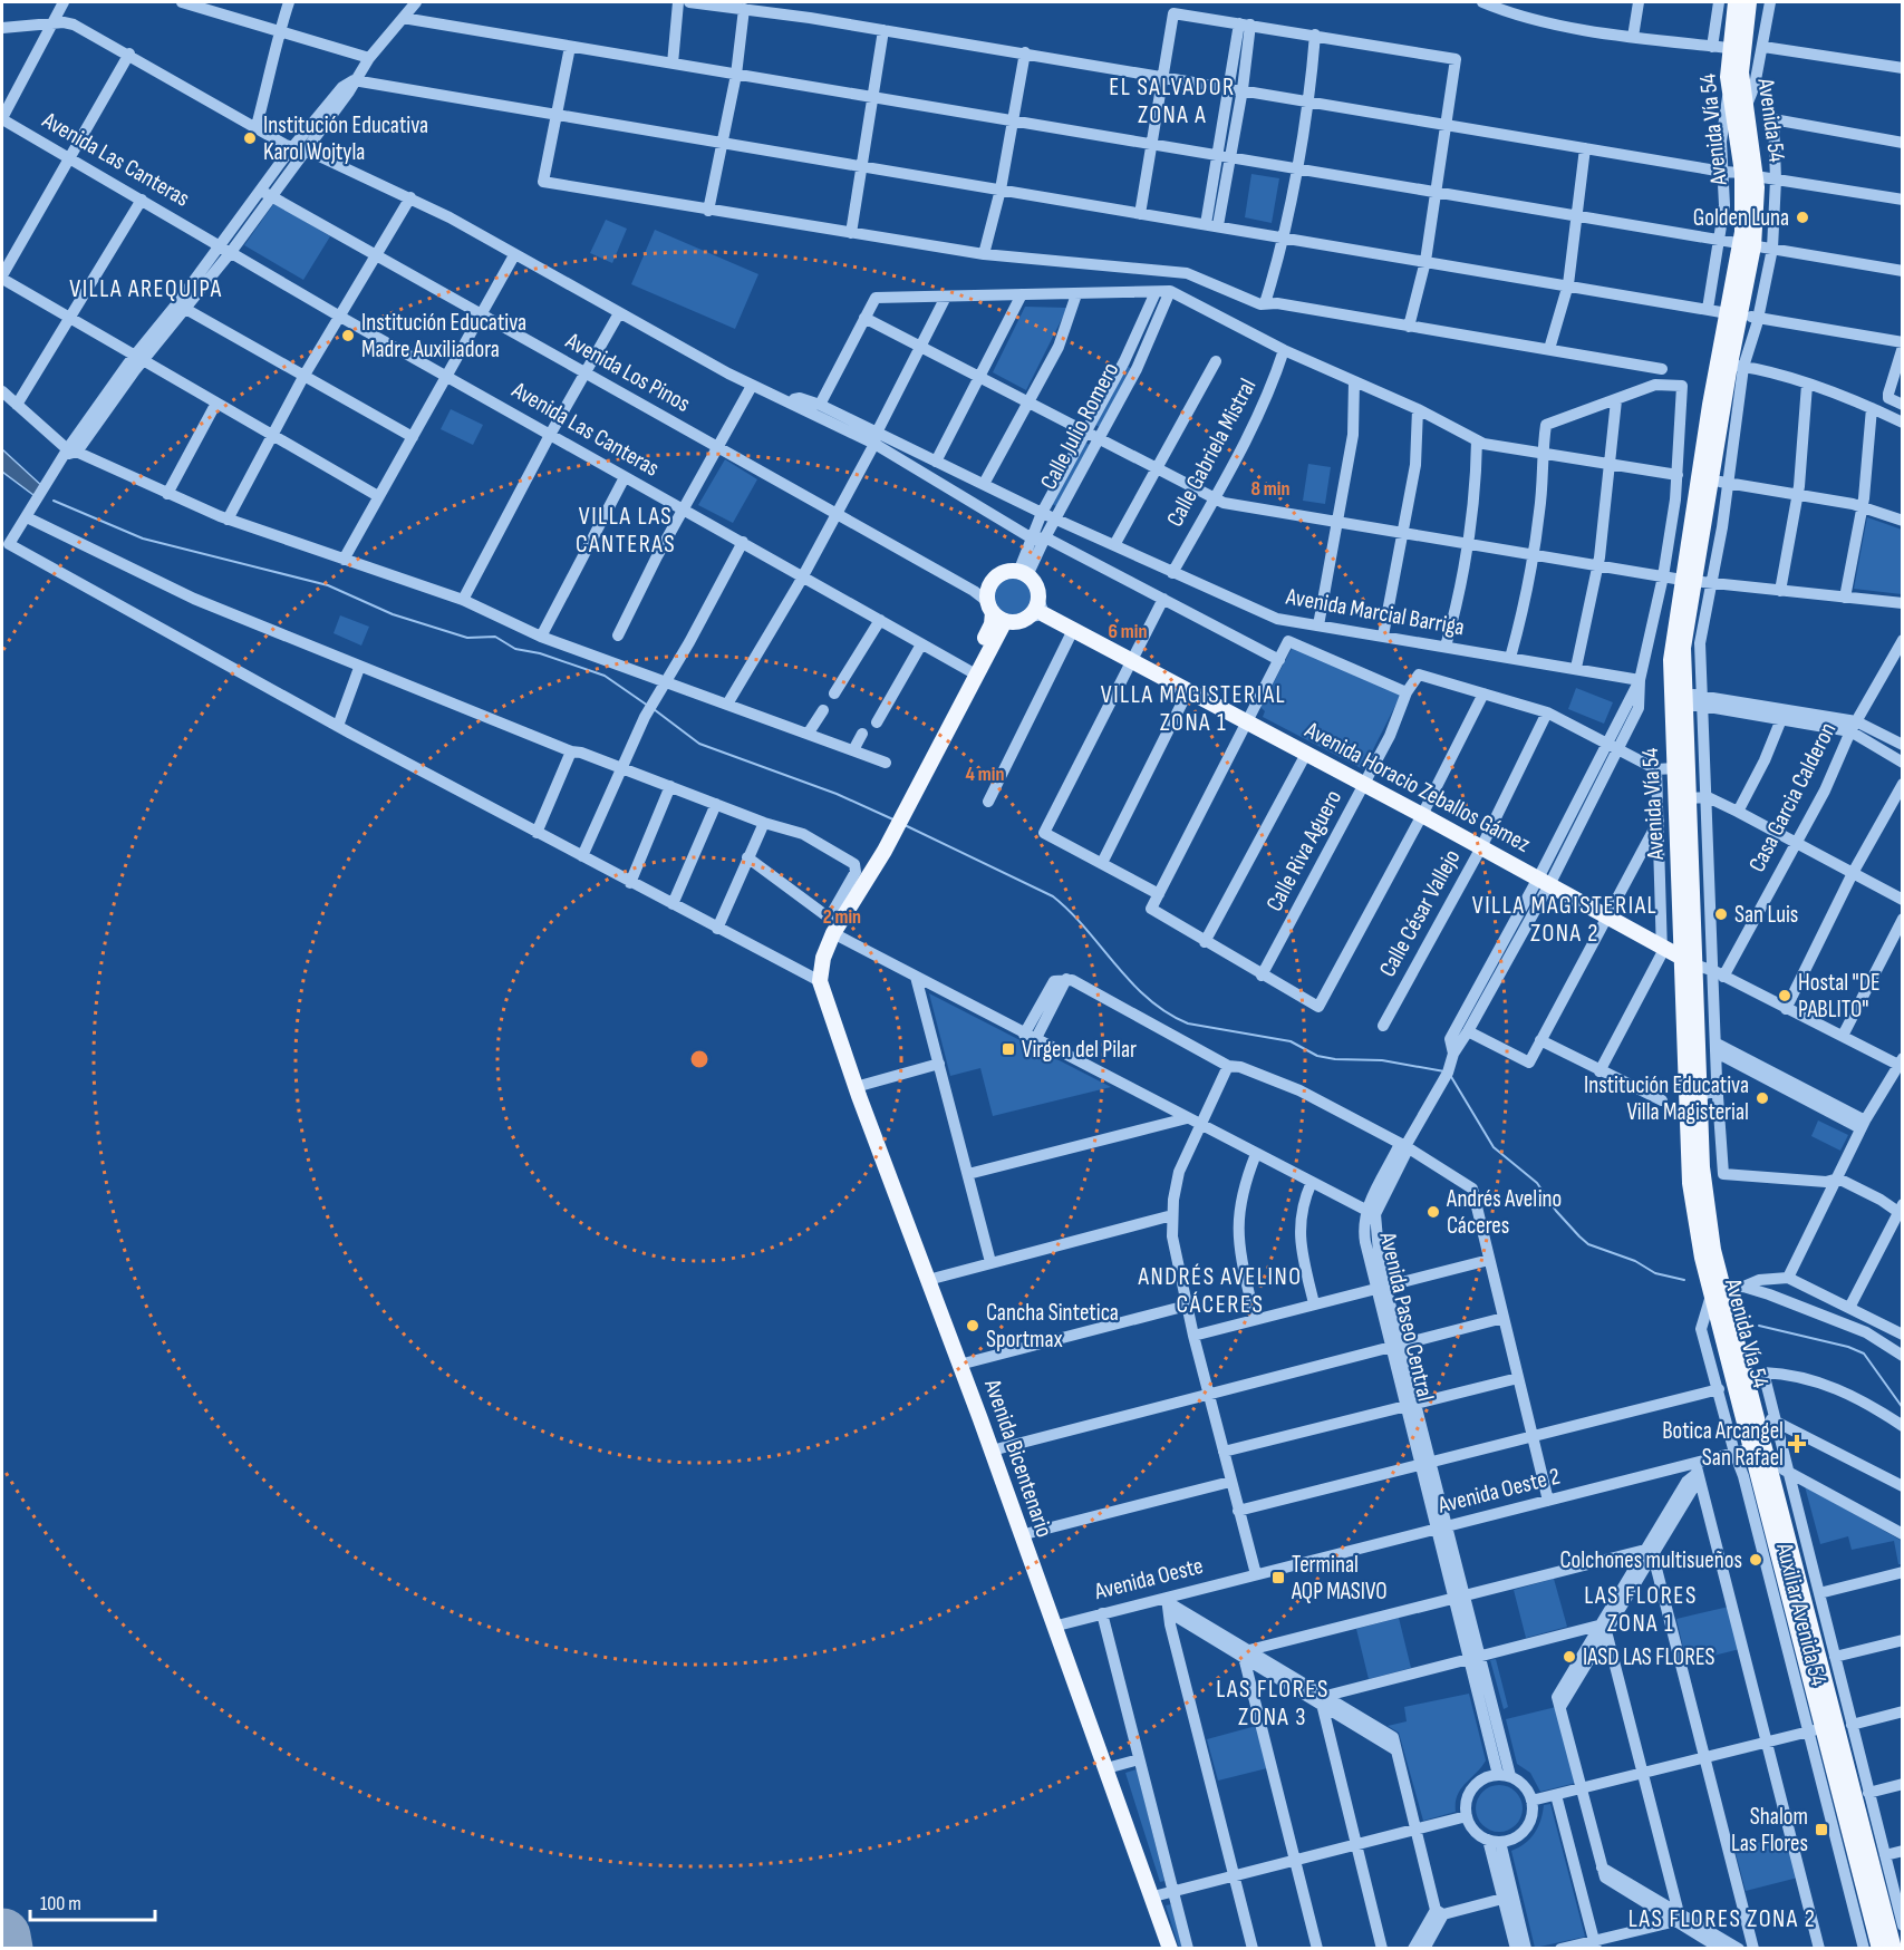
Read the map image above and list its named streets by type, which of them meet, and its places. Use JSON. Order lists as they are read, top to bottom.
{
  "streets": {
    "main road": [
      "Avenida 54",
      "Avenida Vía 54",
      "Avenida Horacio Zeballos Gámez",
      "Avenida Bicentenario"
    ],
    "street": [
      "Avenida Las Canteras",
      "Avenida Los Pinos",
      "Calle Julio Romero",
      "Calle Gabriela Mistral",
      "Avenida Marcial Barriga",
      "Casa Garcia Calderon",
      "Calle Riva Aguero",
      "Calle César Vallejo",
      "Avenida Paseo Central",
      "Avenida Oeste 2",
      "Avenida Oeste",
      "Auxiliar Avenida 54"
    ]
  },
  "crossings": [
    ["Avenida 54", "Avenida Vía 54"],
    ["Avenida Vía 54", "Avenida Horacio Zeballos Gámez"],
    ["Avenida Vía 54", "Casa Garcia Calderon"],
    ["Avenida Vía 54", "Avenida Oeste 2"],
    ["Avenida Vía 54", "Auxiliar Avenida 54"],
    ["Avenida Los Pinos", "Calle Julio Romero"],
    ["Avenida Los Pinos", "Avenida Horacio Zeballos Gámez"],
    ["Calle Julio Romero", "Avenida Marcial Barriga"],
    ["Calle Julio Romero", "Avenida Horacio Zeballos Gámez"],
    ["Calle Gabriela Mistral", "Avenida Marcial Barriga"],
    ["Avenida Horacio Zeballos Gámez", "Calle Riva Aguero"],
    ["Avenida Horacio Zeballos Gámez", "Calle César Vallejo"],
    ["Avenida Paseo Central", "Avenida Oeste 2"],
    ["Avenida Bicentenario", "Avenida Oeste"],
    ["Avenida Oeste 2", "Avenida Oeste"],
    ["Avenida Oeste 2", "Auxiliar Avenida 54"]
  ],
  "districts": [
    "EL SALVADOR ZONA A",
    "VILLA AREQUIPA",
    "VILLA LAS CANTERAS",
    "VILLA MAGISTERIAL ZONA 1",
    "VILLA MAGISTERIAL ZONA 2",
    "ANDRÉS AVELINO CÁCERES",
    "LAS FLORES ZONA 1",
    "LAS FLORES ZONA 3",
    "LAS FLORES ZONA 2"
  ],
  "places": {
    "other": [
      "Institución Educativa Karol Wojtyla",
      "Golden Luna",
      "Institución Educativa Madre Auxiliadora",
      "San Luis",
      "Hostal \"DE PABLITO\"",
      "Institución Educativa Villa Magisterial",
      "Andrés Avelino Cáceres",
      "Cancha Sintetica Sportmax",
      "Colchones multisueños",
      "IASD LAS FLORES"
    ],
    "transit": ["Virgen del Pilar", "Terminal AQP MASIVO", "Shalom Las Flores"],
    "health": ["Botica Arcangel San Rafael"]
  },
  "scale_bar": "100 m",
  "rings": [
    "8 min",
    "6 min",
    "4 min",
    "2 min"
  ]
}
